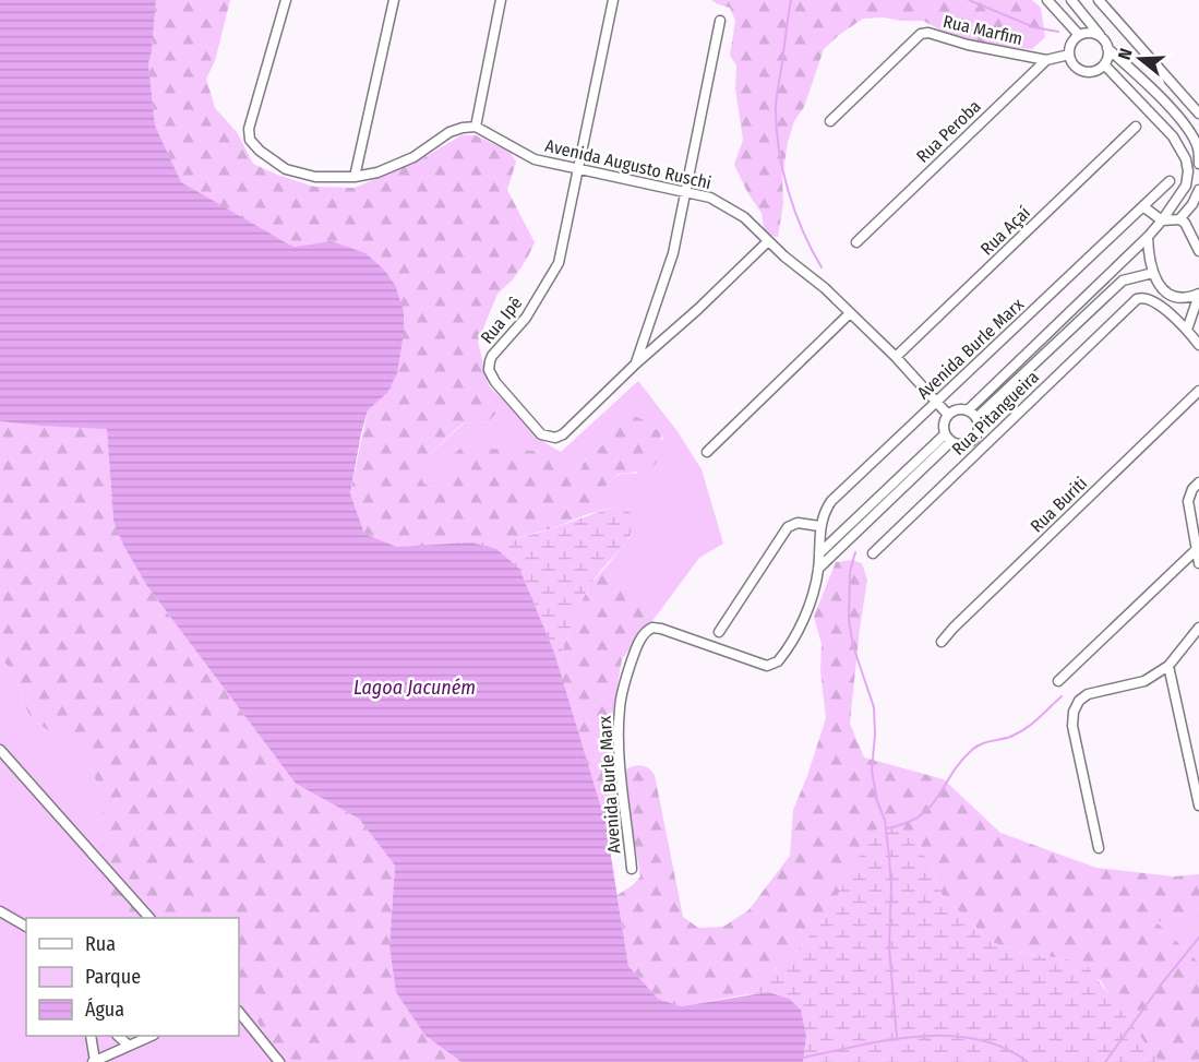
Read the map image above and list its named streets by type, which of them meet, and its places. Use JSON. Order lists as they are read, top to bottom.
{
  "streets": {
    "street": [
      "Rua Marfim",
      "Rua Peroba",
      "Avenida Augusto Ruschi",
      "Rua Açaí",
      "Rua Ipê",
      "Avenida Burle Marx",
      "Rua Pitangueira",
      "Rua Buriti"
    ]
  },
  "crossings": [
    ["Rua Marfim", "Rua Peroba"],
    ["Avenida Augusto Ruschi", "Rua Açaí"],
    ["Avenida Augusto Ruschi", "Rua Ipê"],
    ["Avenida Augusto Ruschi", "Avenida Burle Marx"]
  ],
  "water": ["Lagoa Jacuném"],
  "legend": ["Rua", "Parque", "Água"],
  "north": "left"
}
